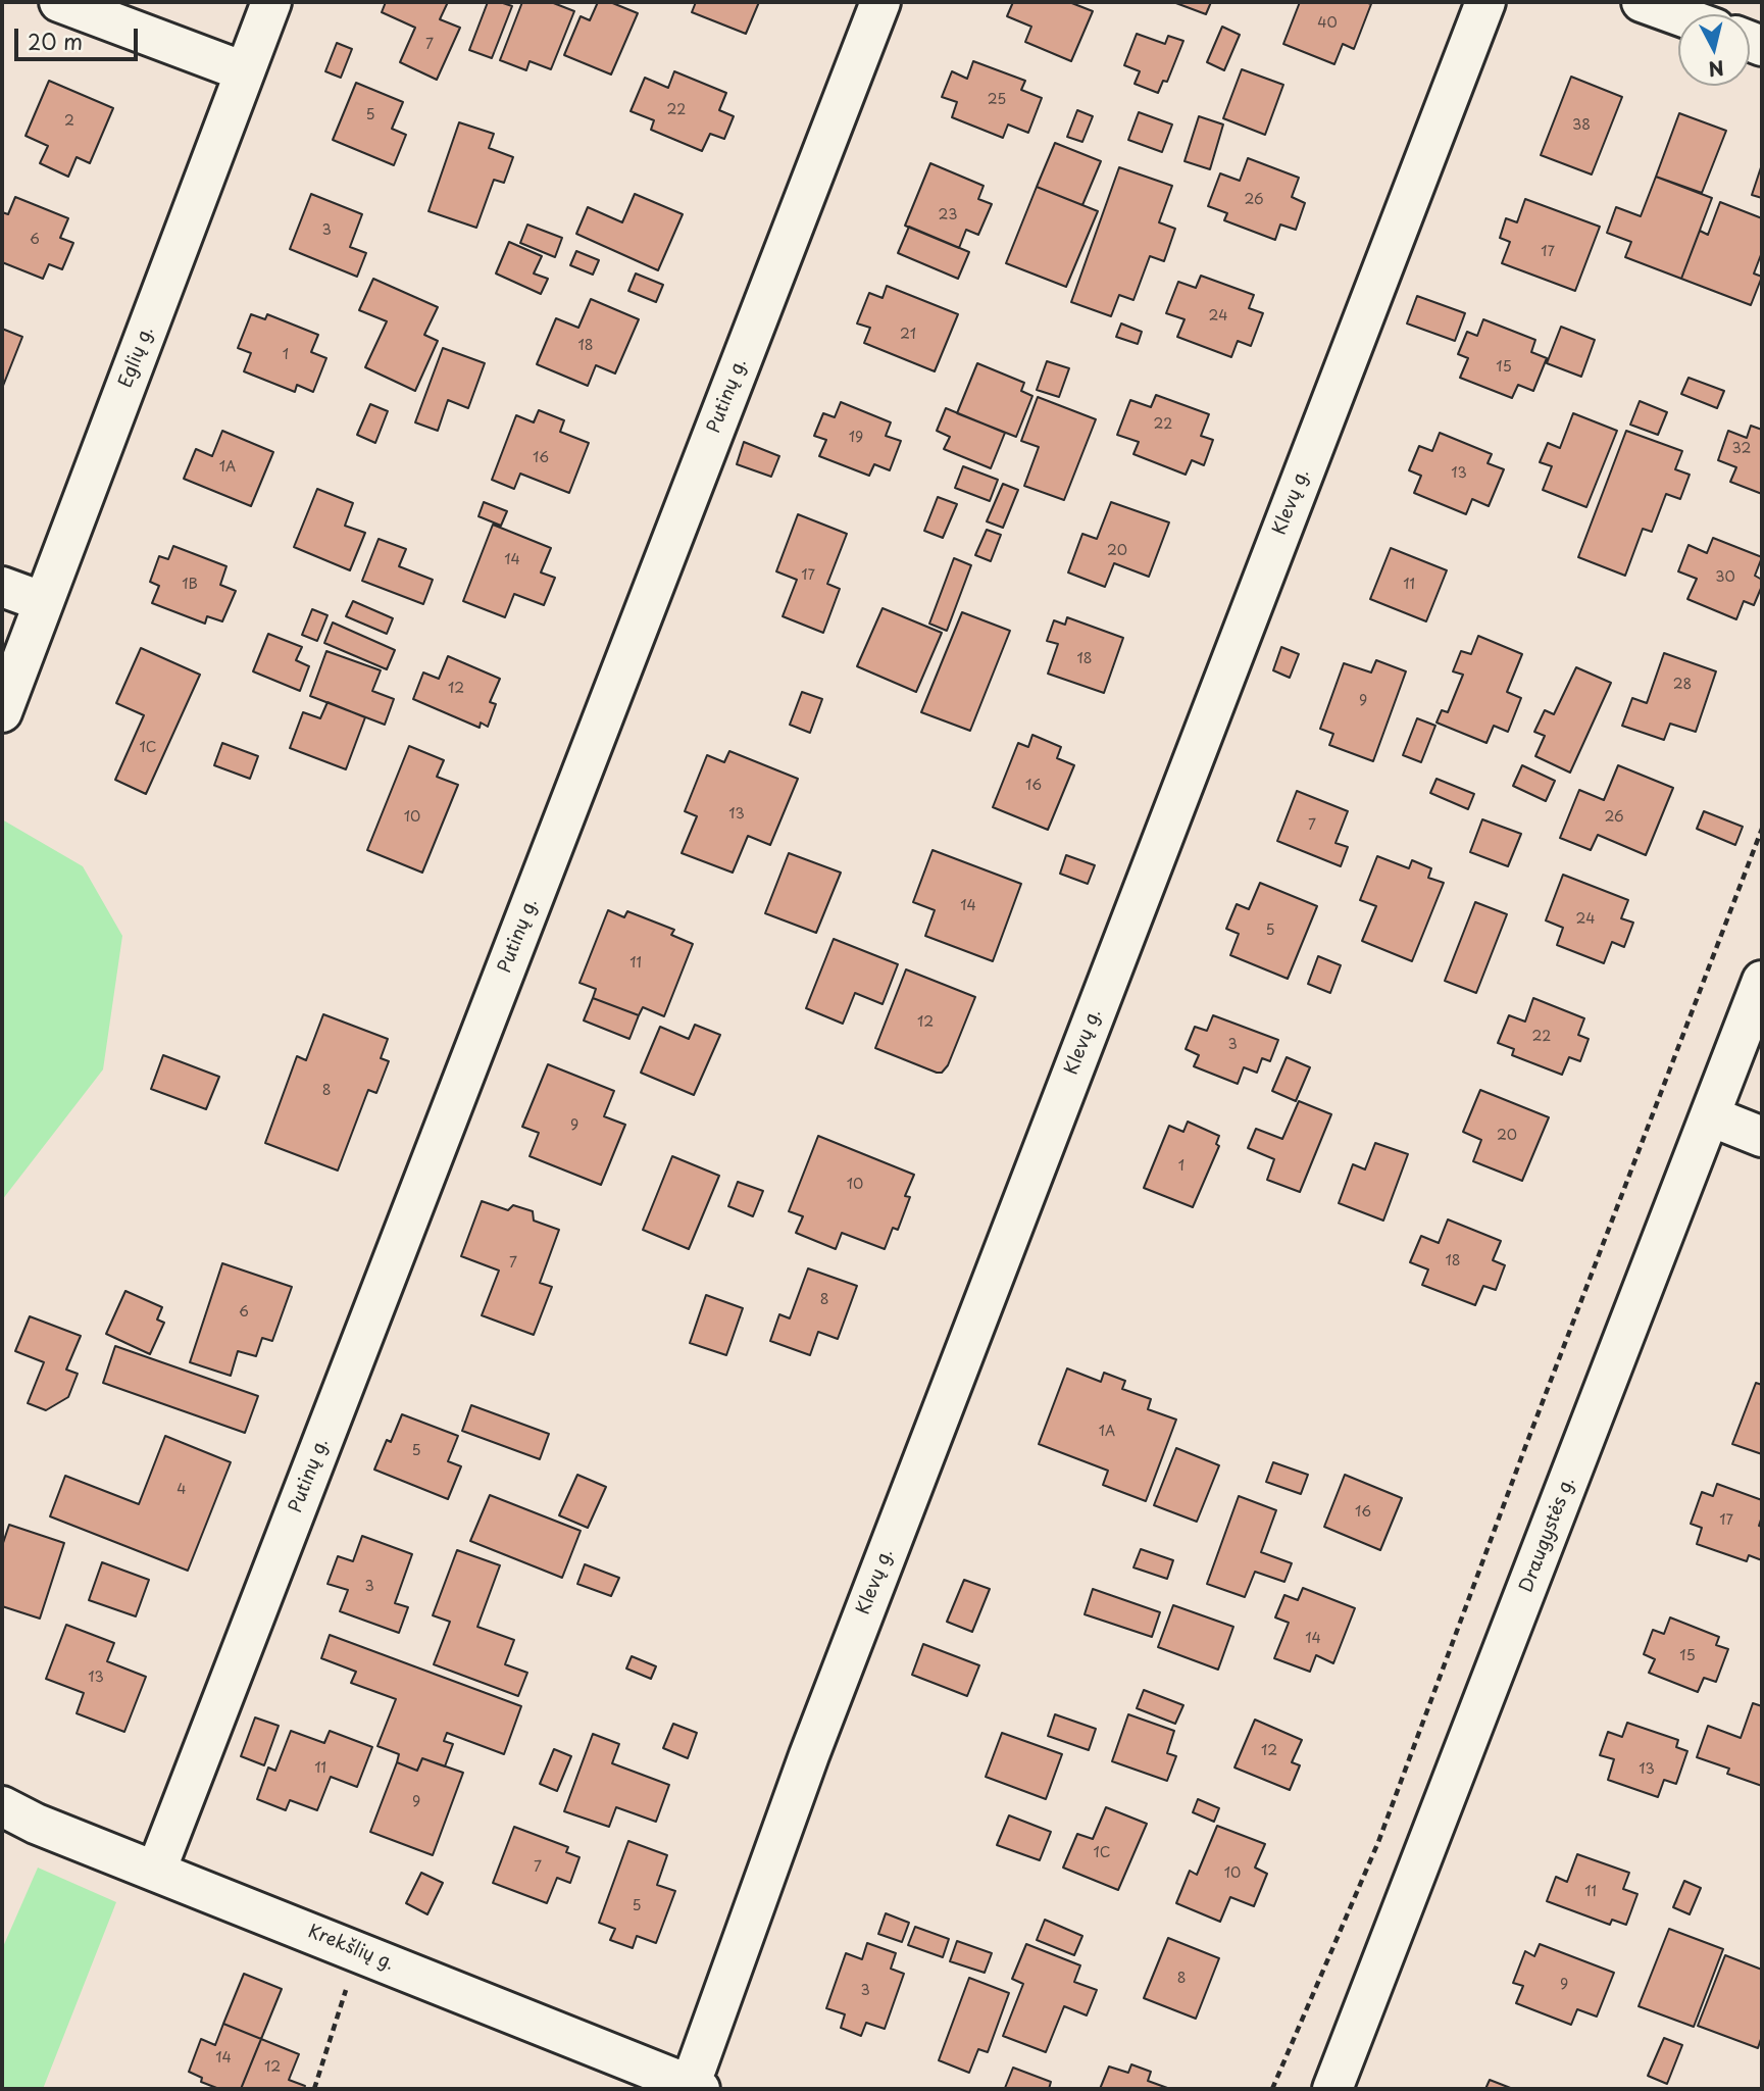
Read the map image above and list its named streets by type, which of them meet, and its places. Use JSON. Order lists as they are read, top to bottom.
{
  "streets": {
    "street": [
      "Eglių g.",
      "Putinų g.",
      "Klevų g.",
      "Draugystės g.",
      "Krekšlių g."
    ]
  },
  "crossings": [
    ["Putinų g.", "Krekšlių g."],
    ["Klevų g.", "Krekšlių g."]
  ],
  "house_numbers": [
    "40",
    "7",
    "25",
    "22",
    "5",
    "2",
    "38",
    "26",
    "23",
    "3",
    "6",
    "17",
    "24",
    "21",
    "18",
    "1",
    "15",
    "22",
    "19",
    "32",
    "16",
    "1A",
    "13",
    "20",
    "14",
    "17",
    "30",
    "1B",
    "11",
    "18",
    "28",
    "12",
    "9",
    "1C",
    "16",
    "13",
    "10",
    "26",
    "7",
    "14",
    "24",
    "5",
    "11",
    "12",
    "22",
    "3",
    "8",
    "9",
    "20",
    "1",
    "10",
    "18",
    "7",
    "8",
    "6",
    "1A",
    "5",
    "4",
    "16",
    "17",
    "3",
    "14",
    "15",
    "13",
    "12",
    "11",
    "13",
    "9",
    "1C",
    "7",
    "10",
    "11",
    "5",
    "8",
    "9",
    "3",
    "14",
    "12"
  ],
  "scale_bar": "20 m",
  "north": "bottom"
}
